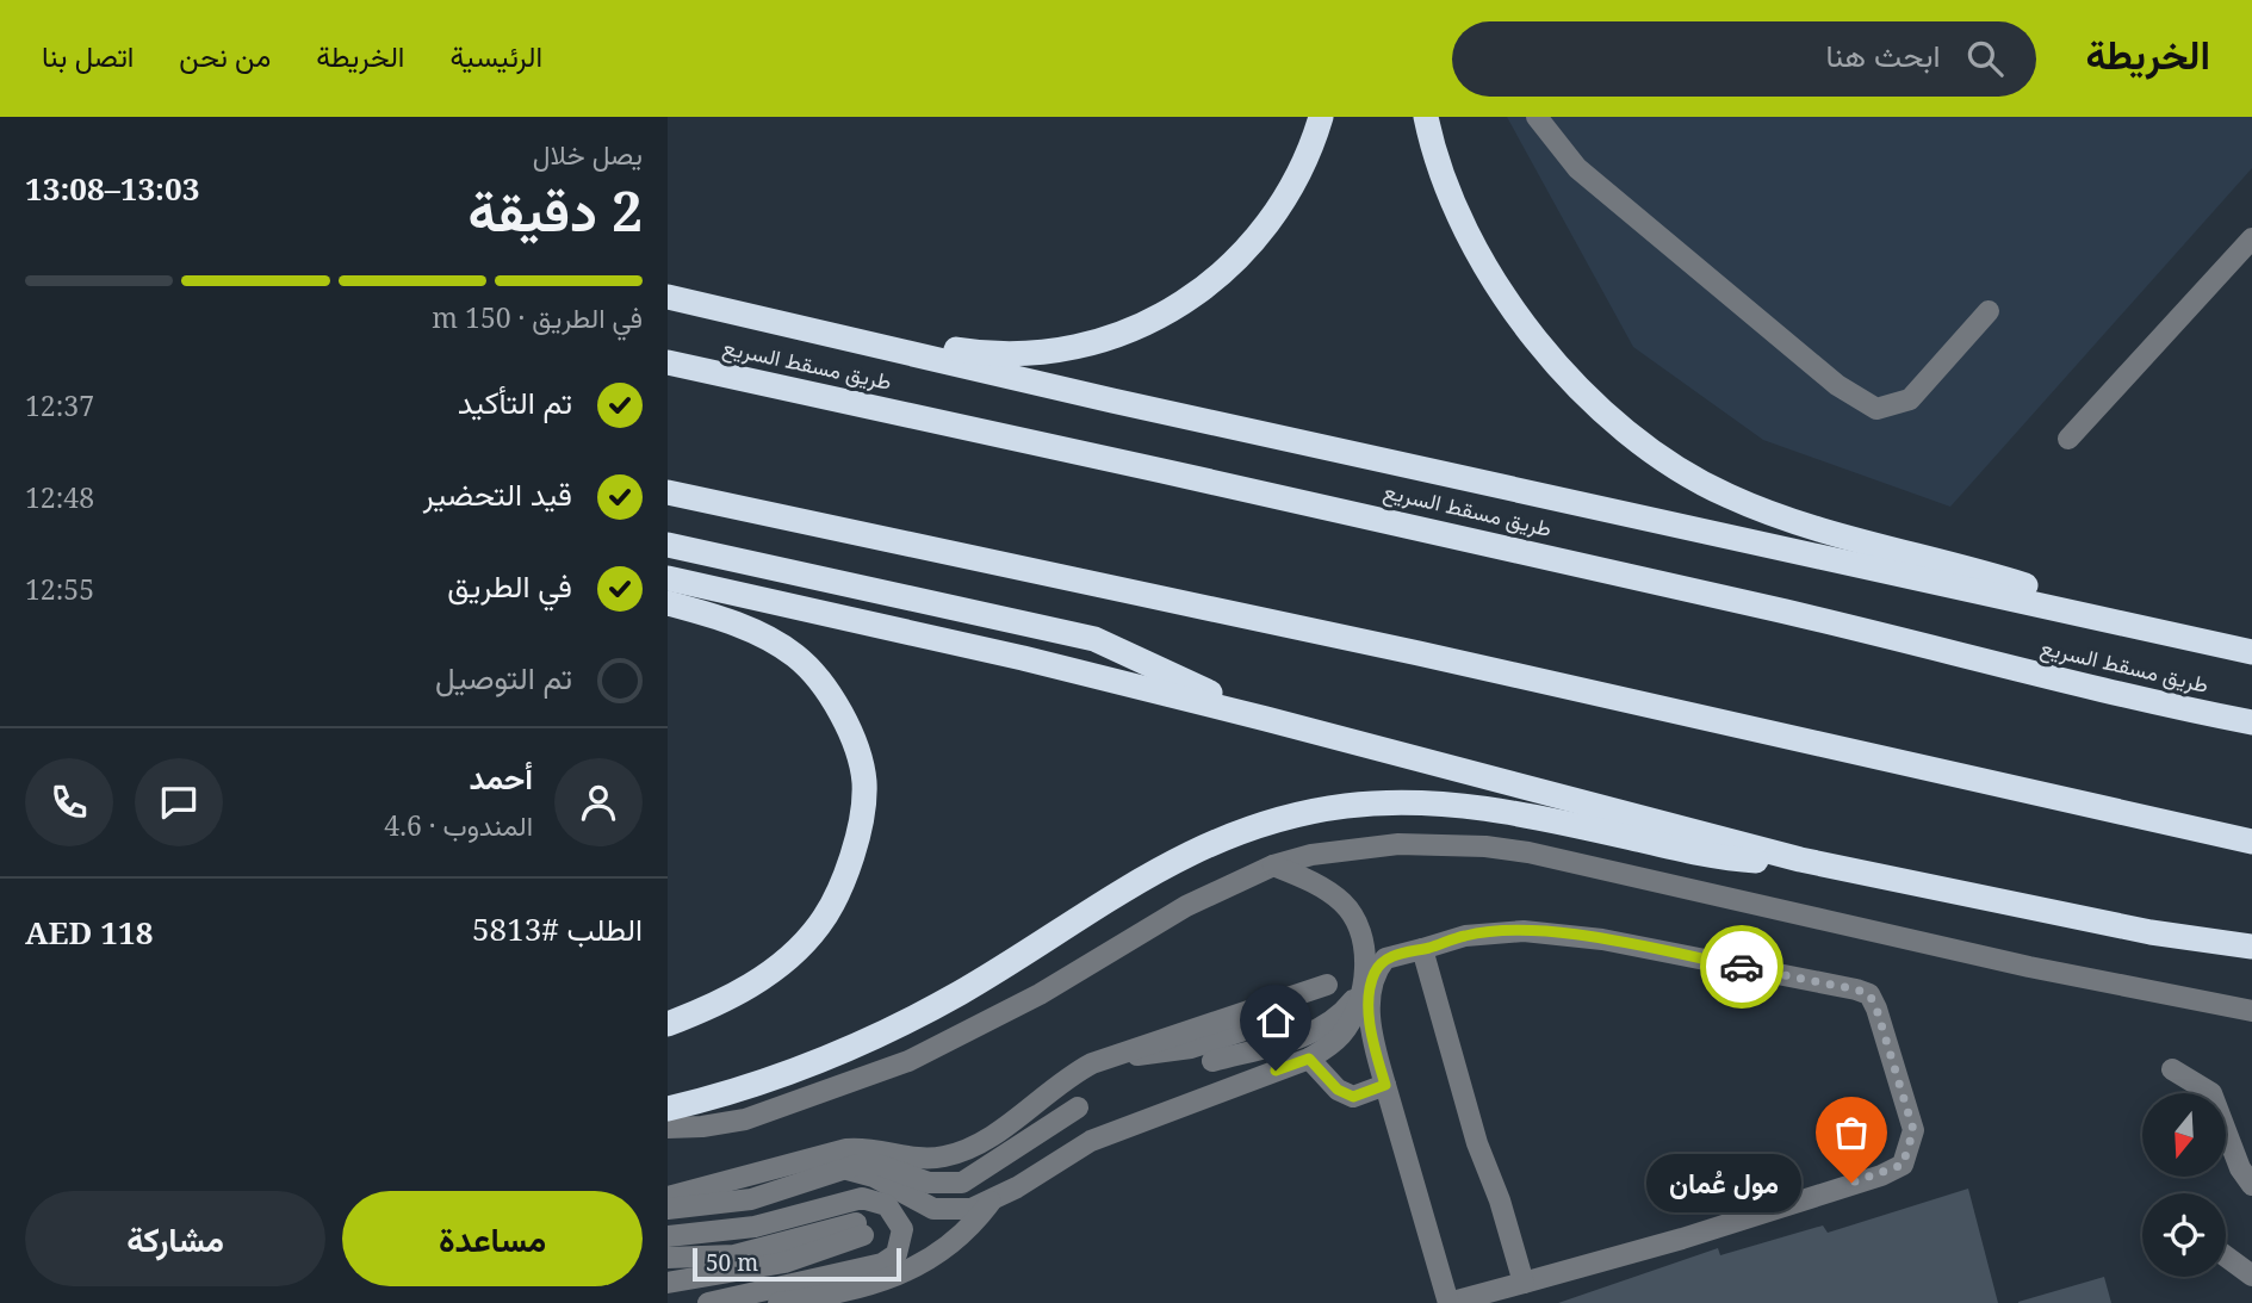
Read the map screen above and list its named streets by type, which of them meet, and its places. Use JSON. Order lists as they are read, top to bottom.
{
  "streets": {
    "highway": ["طريق مسقط السريع"]
  },
  "places": ["مول عُمان"],
  "scale_bar": "50 m",
  "north": "bottom",
  "page": {
    "header": "الخريطة",
    "search": "ابحث هنا",
    "nav": [
      "الرئيسية",
      "الخريطة",
      "من نحن",
      "اتصل بنا"
    ],
    "heading": ["2 دقيقة", "يصل خلال", "13:03–13:08"],
    "panel": [
      "أحمد",
      "المندوب · 4.6",
      "الطلب #5813",
      "AED 118"
    ],
    "bar": "في الطريق · 150 m",
    "list": [
      ["تم التأكيد", "12:37"],
      ["قيد التحضير", "12:48"],
      ["في الطريق", "12:55"],
      "تم التوصيل"
    ],
    "bubble": "مول عُمان",
    "buttons": ["مساعدة", "مشاركة"],
    "scale": "50 m"
  }
}
